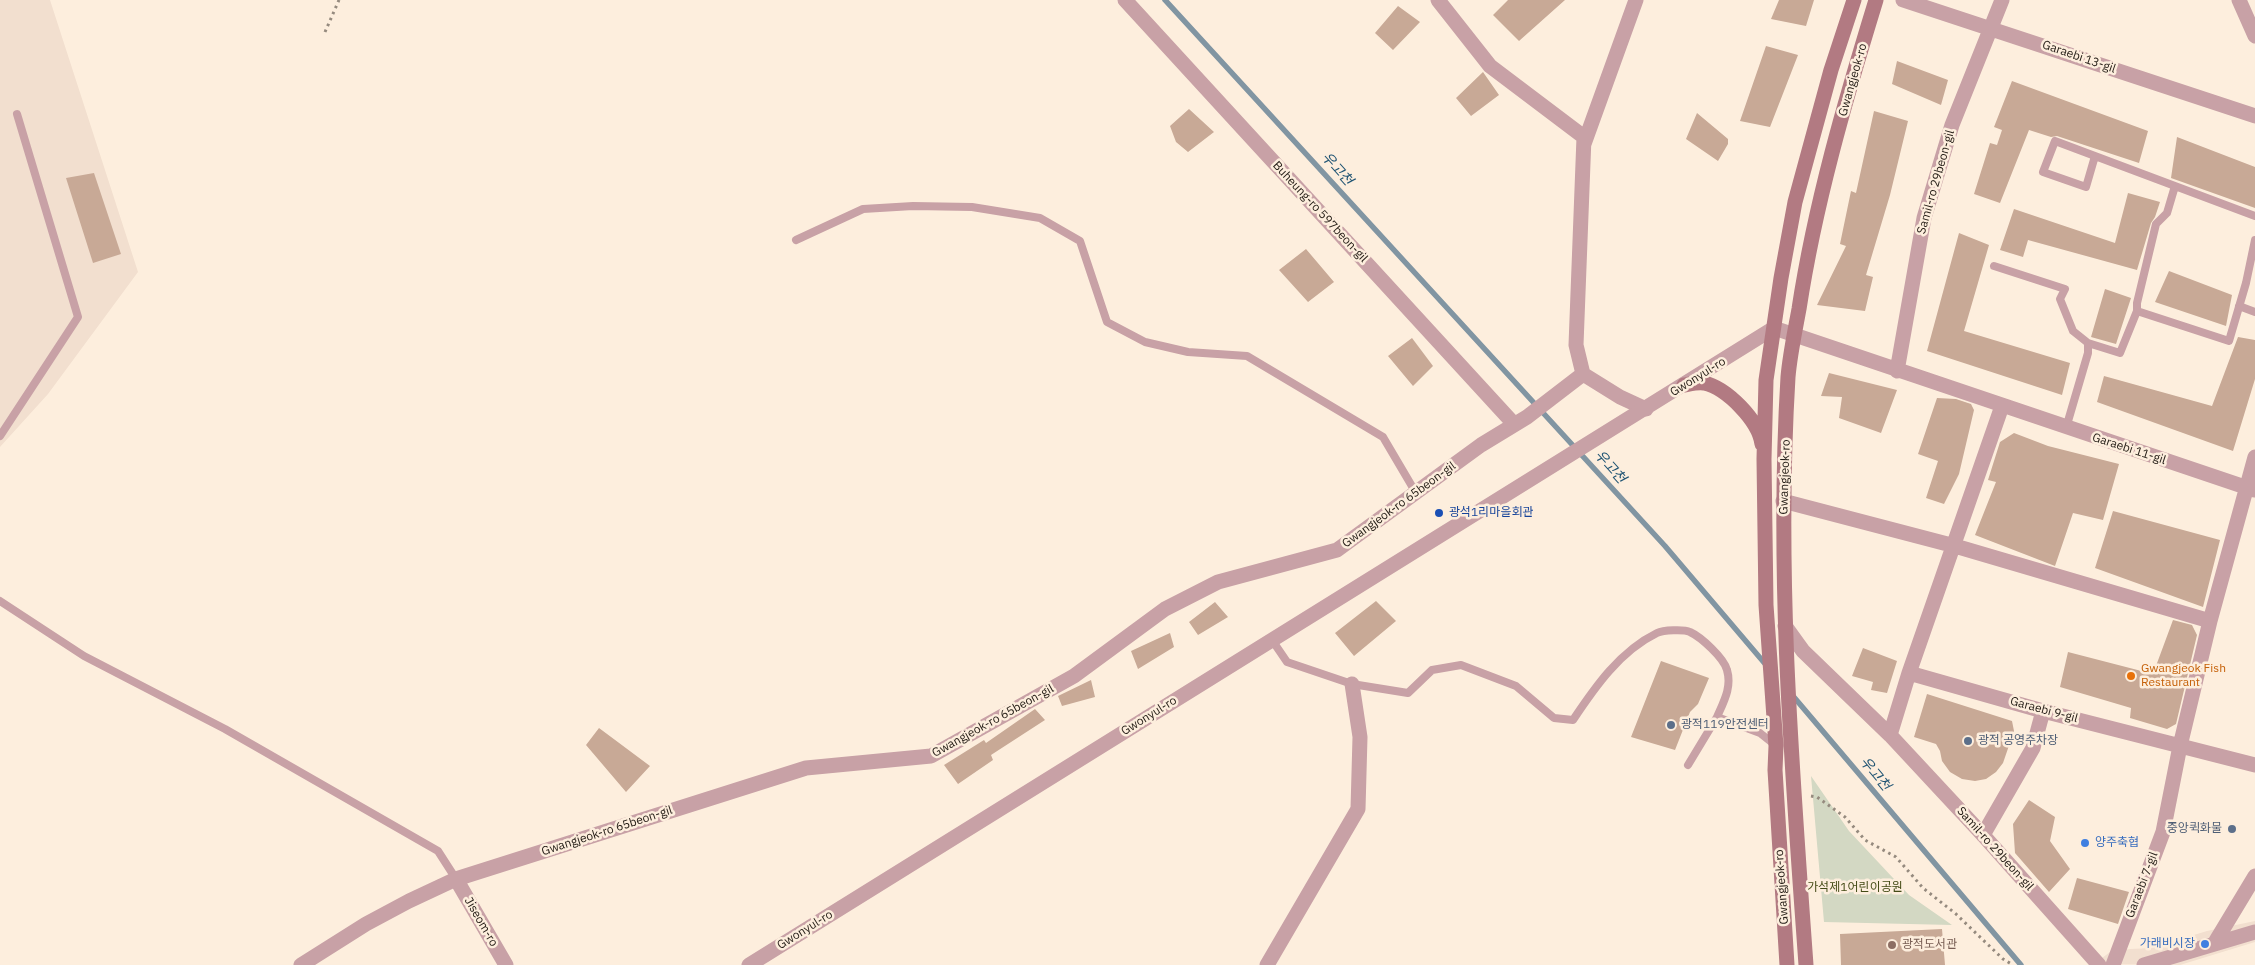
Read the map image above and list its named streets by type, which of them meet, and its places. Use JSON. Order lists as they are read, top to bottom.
{
  "streets": {
    "main road": ["Gwangjeok-ro"],
    "street": [
      "Garaebi 13-gil",
      "Samil-ro 29beon-gil",
      "Buheung-ro 597beon-gil",
      "Gwonyul-ro",
      "Garaebi 11-gil",
      "Gwangjeok-ro 65beon-gil",
      "Garaebi 9-gil",
      "Garaebi 7-gil",
      "Jiseom-ro"
    ]
  },
  "crossings": [
    ["Garaebi 13-gil", "Samil-ro 29beon-gil"],
    ["Gwangjeok-ro", "Samil-ro 29beon-gil"],
    ["Gwangjeok-ro", "Gwonyul-ro"],
    ["Buheung-ro 597beon-gil", "Gwangjeok-ro 65beon-gil"],
    ["Gwangjeok-ro 65beon-gil", "Jiseom-ro"],
    ["Garaebi 9-gil", "Garaebi 7-gil"]
  ],
  "water": ["우고천"],
  "parks": ["가석제1어린이공원"],
  "places": [
    "광석1리마을회관",
    "Gwangjeok Fish Restaurant",
    "광적119안전센터",
    "광적 공영주차장",
    "중앙퀵화물",
    "양주축협",
    "가래비시장",
    "광적도서관"
  ]
}
